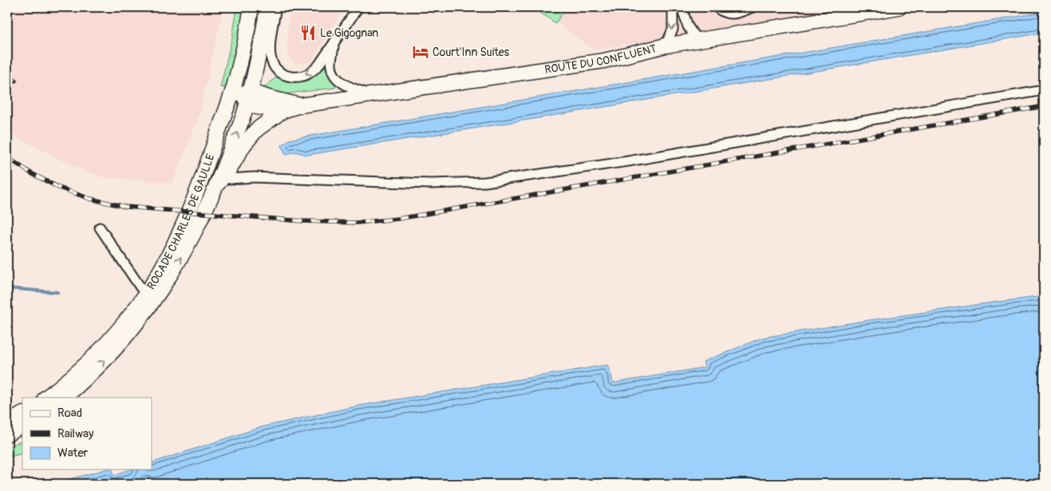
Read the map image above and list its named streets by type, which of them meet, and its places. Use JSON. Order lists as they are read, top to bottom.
{
  "streets": {
    "main road": ["ROUTE DU CONFLUENT", "ROCADE CHARLES DE GAULLE"]
  },
  "places": {
    "restaurant": ["Le Gigognan"],
    "hotel": ["Court'Inn Suites"]
  },
  "legend": ["Road", "Railway", "Water"]
}
